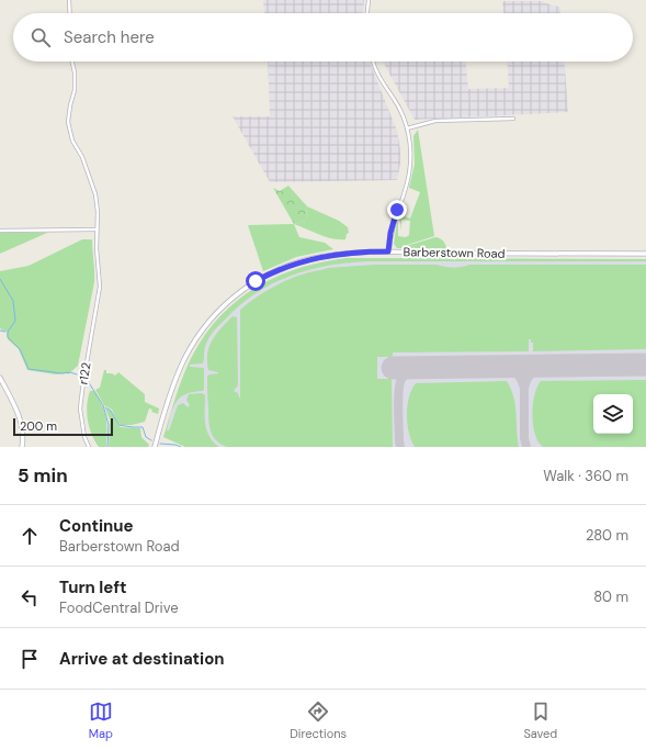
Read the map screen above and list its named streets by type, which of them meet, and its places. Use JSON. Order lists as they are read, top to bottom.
{
  "streets": {
    "main road": ["Barberstown Road"],
    "street": ["r122"]
  },
  "scale_bar": "200 m",
  "page": {
    "search": "Search here",
    "scale": "200 m",
    "heading": ["5 min", "Walk · 360 m"],
    "list": [
      ["Continue", "Barberstown Road", "280 m"],
      ["Turn left", "FoodCentral Drive", "80 m"],
      "Arrive at destination"
    ],
    "nav": ["Map", "Directions", "Saved"]
  }
}
